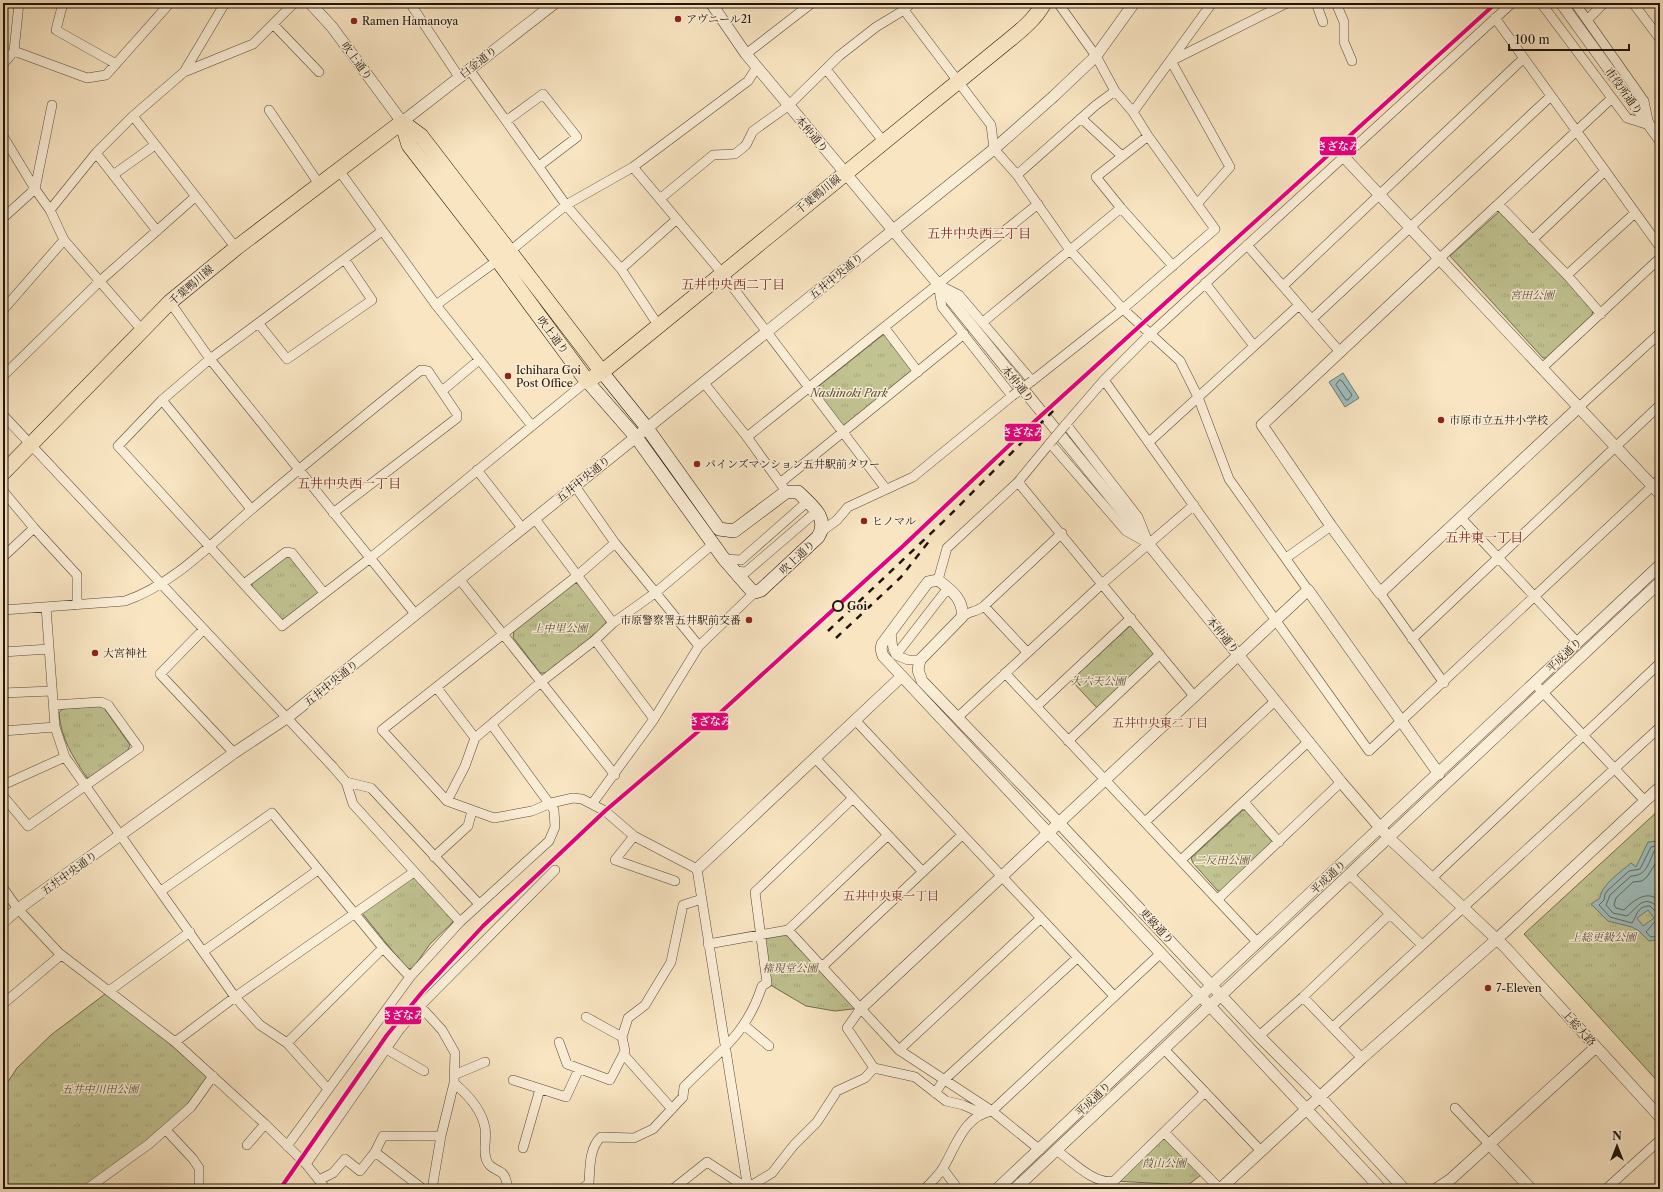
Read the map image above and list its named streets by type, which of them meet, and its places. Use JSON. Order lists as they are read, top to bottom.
{
  "streets": {
    "main road": ["吹上通り", "千葉鴨川線"],
    "street": [
      "白金通り",
      "市役所通り",
      "本仲通り",
      "五井中央通り",
      "平成通り",
      "更級通り",
      "上総大路"
    ]
  },
  "crossings": [
    ["吹上通り", "白金通り"],
    ["吹上通り", "千葉鴨川線"],
    ["吹上通り", "五井中央通り"],
    ["白金通り", "千葉鴨川線"],
    ["本仲通り", "千葉鴨川線"],
    ["本仲通り", "五井中央通り"],
    ["本仲通り", "平成通り"],
    ["本仲通り", "上総大路"],
    ["平成通り", "更級通り"]
  ],
  "districts": [
    "五井中央西三丁目",
    "五井中央西二丁目",
    "五井中央西一丁目",
    "五井東一丁目",
    "五井中央東二丁目",
    "五井中央東一丁目"
  ],
  "parks": [
    "宮田公園",
    "Nashinoki Park",
    "上中里公園",
    "大六天公園",
    "二反田公園",
    "上総更級公園",
    "権現堂公園",
    "五井中川田公園",
    "葭山公園"
  ],
  "places": [
    "アヴニール21",
    "Ramen Hamanoya",
    "Ichihara Goi Post Office",
    "市原市立五井小学校",
    "パインズマンション五井駅前タワー",
    "ヒノマル",
    "Goi",
    "市原警察署五井駅前交番",
    "大宮神社",
    "7-Eleven"
  ],
  "lines": ["transit line さざなみ"],
  "scale_bar": "100 m",
  "north": "top"
}
